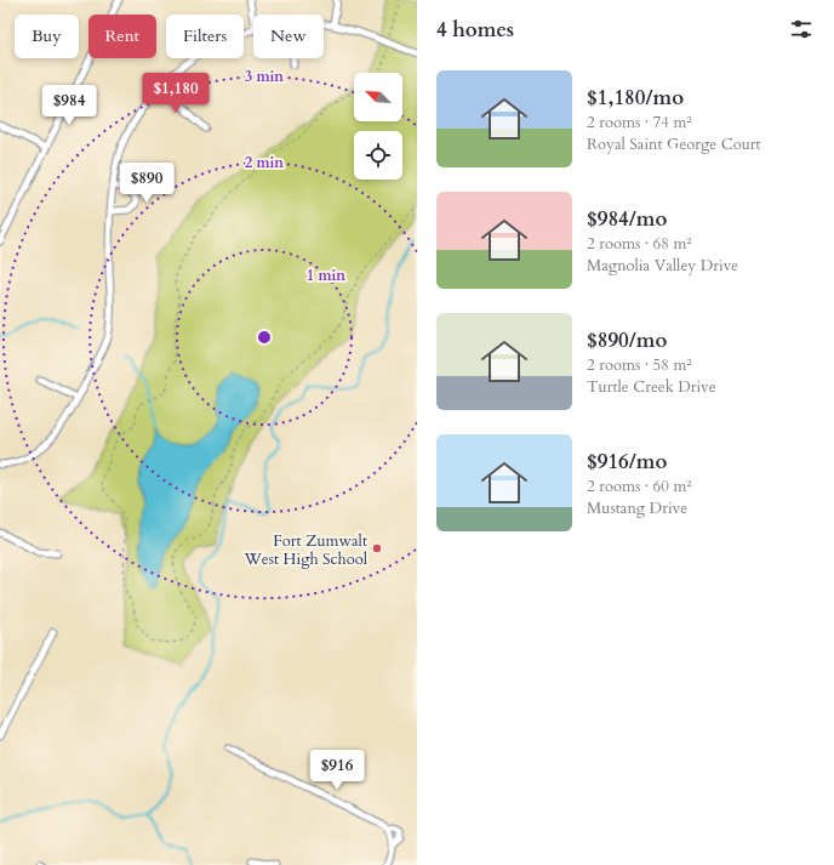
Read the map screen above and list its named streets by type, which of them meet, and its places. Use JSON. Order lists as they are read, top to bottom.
{
  "places": ["Fort Zumwalt West High School"],
  "north": "top left",
  "page": {
    "heading": "4 homes",
    "chip": [
      "Buy",
      "Rent",
      "Filters",
      "New"
    ],
    "list": [
      {
        "name": "$1,180/mo",
        "note": "2 rooms · 74 m² · Royal Saint George Court"
      },
      {
        "name": "$984/mo",
        "note": "2 rooms · 68 m² · Magnolia Valley Drive"
      },
      {
        "name": "$890/mo",
        "note": "2 rooms · 58 m² · Turtle Creek Drive"
      },
      {
        "name": "$916/mo",
        "note": "2 rooms · 60 m² · Mustang Drive"
      }
    ],
    "price": [
      "$1,180",
      "$984",
      "$890",
      "$916"
    ]
  },
  "rings": ["3 min", "2 min", "1 min"]
}
